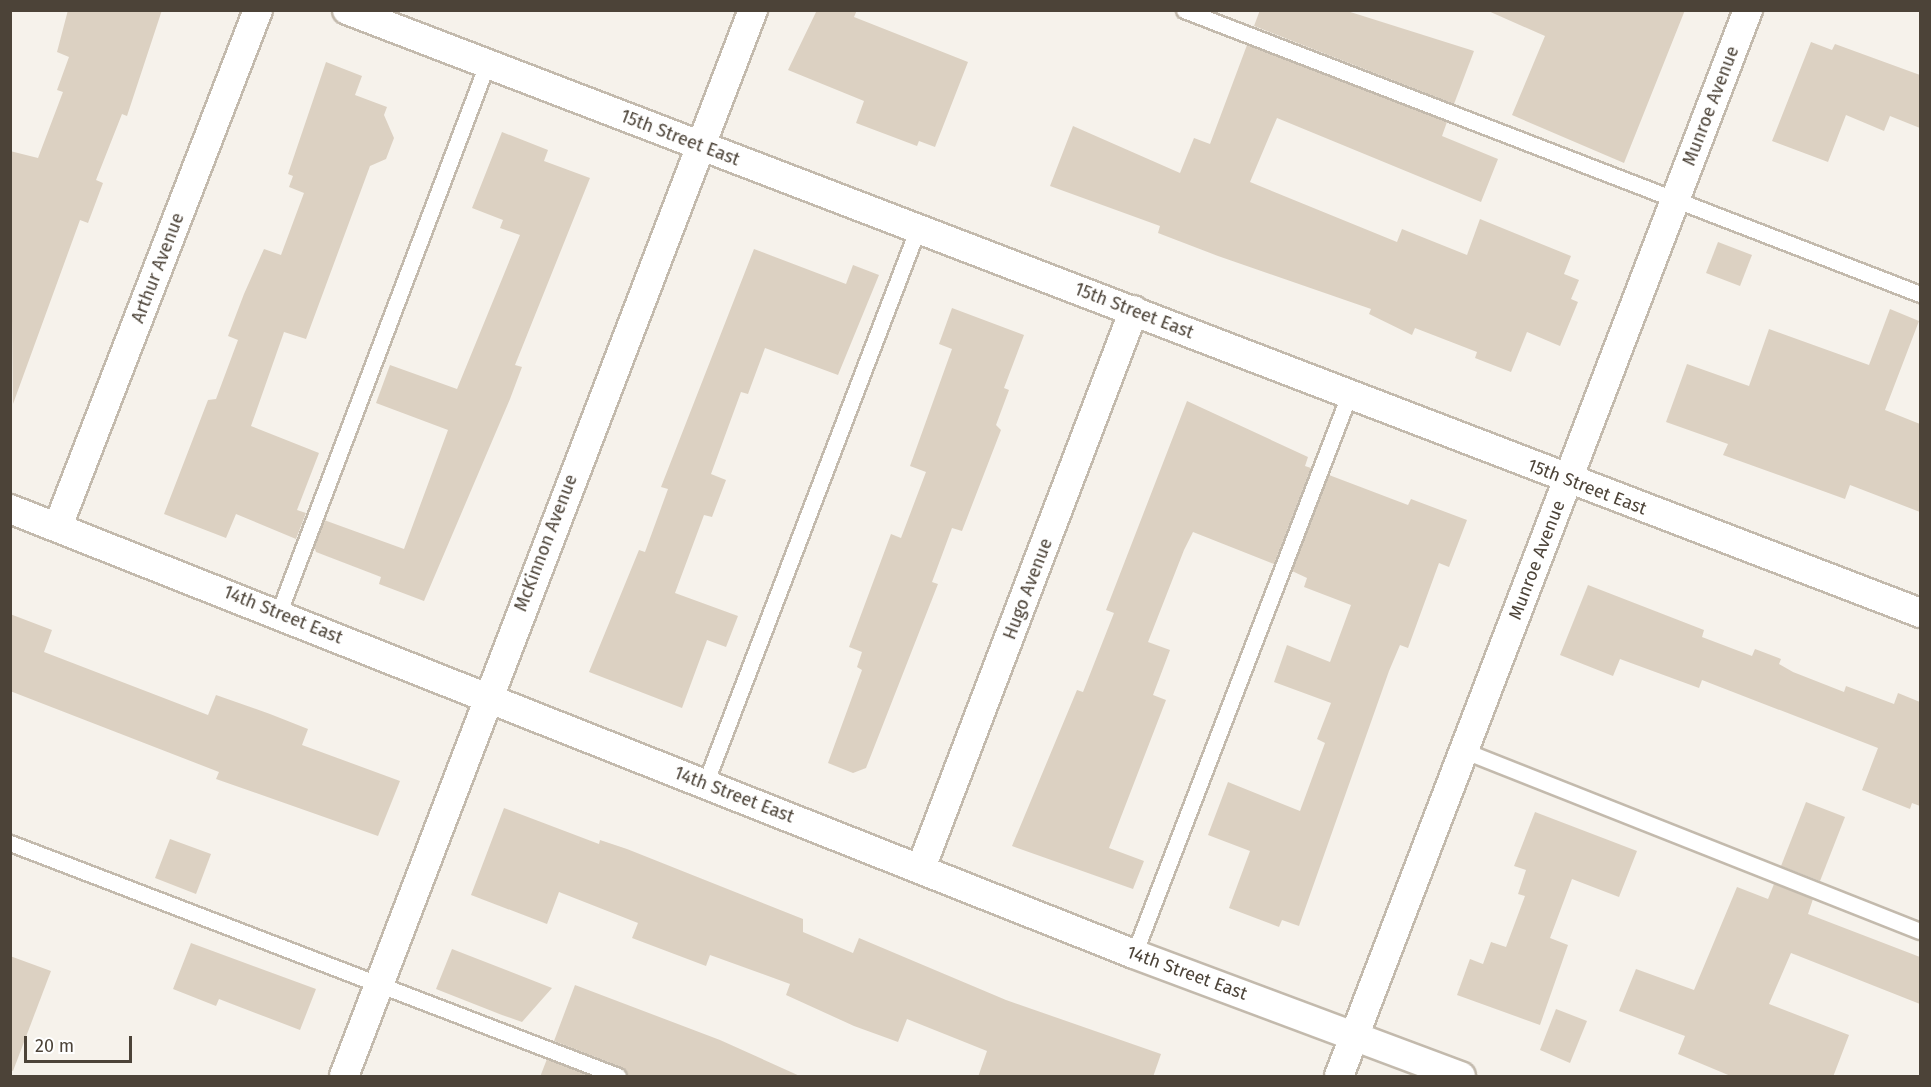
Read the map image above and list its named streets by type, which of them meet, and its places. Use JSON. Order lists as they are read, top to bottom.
{
  "streets": {
    "street": [
      "Munroe Avenue",
      "15th Street East",
      "Arthur Avenue",
      "McKinnon Avenue",
      "Hugo Avenue",
      "14th Street East"
    ]
  },
  "crossings": [
    ["Munroe Avenue", "15th Street East"],
    ["Munroe Avenue", "14th Street East"],
    ["15th Street East", "McKinnon Avenue"],
    ["15th Street East", "Hugo Avenue"],
    ["Arthur Avenue", "14th Street East"],
    ["McKinnon Avenue", "14th Street East"],
    ["Hugo Avenue", "14th Street East"]
  ],
  "scale_bar": "20 m"
}
